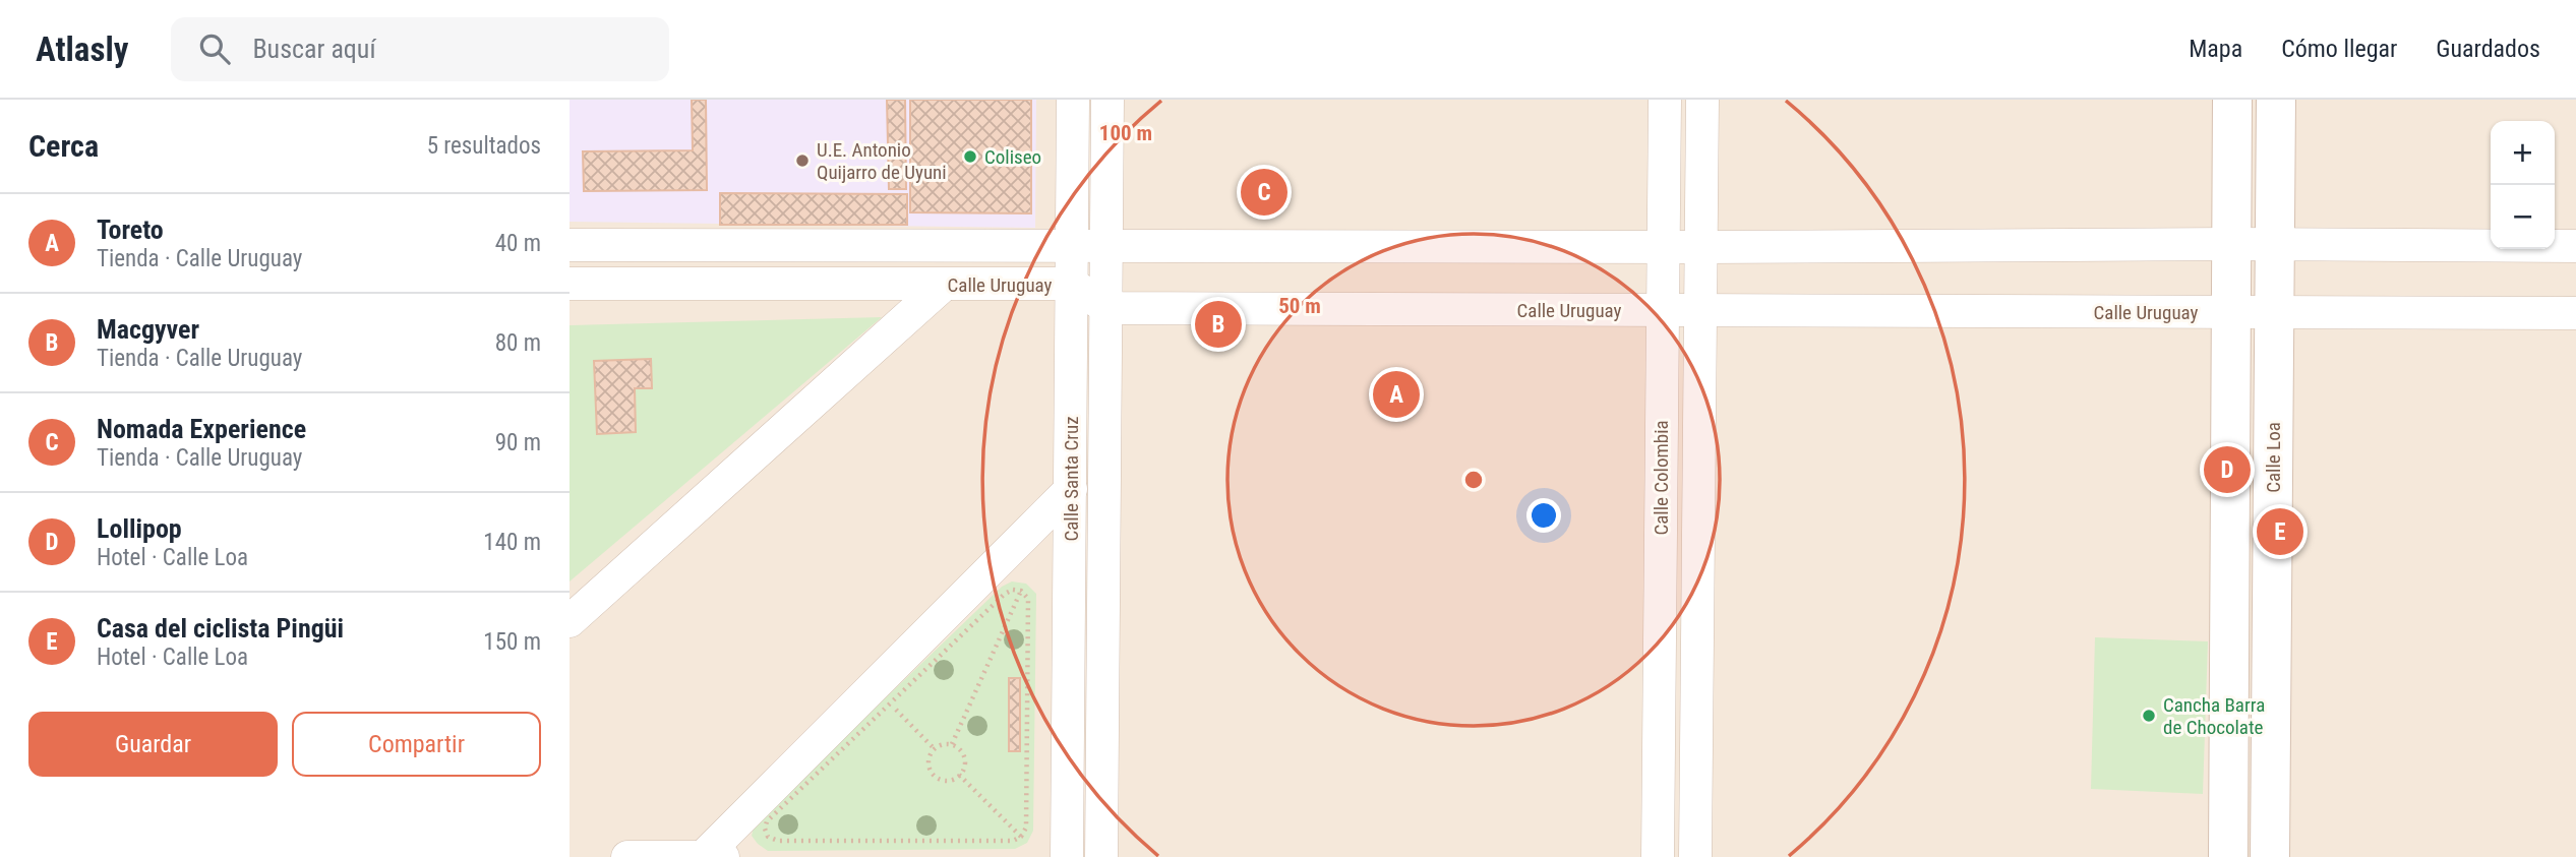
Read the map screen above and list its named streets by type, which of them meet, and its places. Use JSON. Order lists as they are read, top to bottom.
{
  "streets": {
    "main road": ["Calle Loa"],
    "street": ["Calle Uruguay", "Calle Colombia", "Calle Santa Cruz"]
  },
  "crossings": [
    ["Calle Uruguay", "Calle Loa"],
    ["Calle Uruguay", "Calle Colombia"],
    ["Calle Uruguay", "Calle Santa Cruz"]
  ],
  "places": ["Coliseo", "U.E. Antonio Quijarro de Uyuni", "Cancha Barra de Chocolate"],
  "page": {
    "header": "Atlasly",
    "search": "Buscar aquí",
    "nav": ["Mapa", "Cómo llegar", "Guardados"],
    "heading": ["Cerca", "5 resultados"],
    "map_buttons": ["+", "−"],
    "pins": [
      "C",
      "B",
      "A",
      "D",
      "E"
    ],
    "list": [
      {
        "mark": "A",
        "name": "Toreto",
        "note": "Tienda · Calle Uruguay",
        "value": "40 m"
      },
      {
        "mark": "B",
        "name": "Macgyver",
        "note": "Tienda · Calle Uruguay",
        "value": "80 m"
      },
      {
        "mark": "C",
        "name": "Nomada Experience",
        "note": "Tienda · Calle Uruguay",
        "value": "90 m"
      },
      {
        "mark": "D",
        "name": "Lollipop",
        "note": "Hotel · Calle Loa",
        "value": "140 m"
      },
      {
        "mark": "E",
        "name": "Casa del ciclista Pingüi",
        "note": "Hotel · Calle Loa",
        "value": "150 m"
      }
    ],
    "buttons": ["Guardar", "Compartir"]
  },
  "rings": ["100 m", "50 m"]
}
